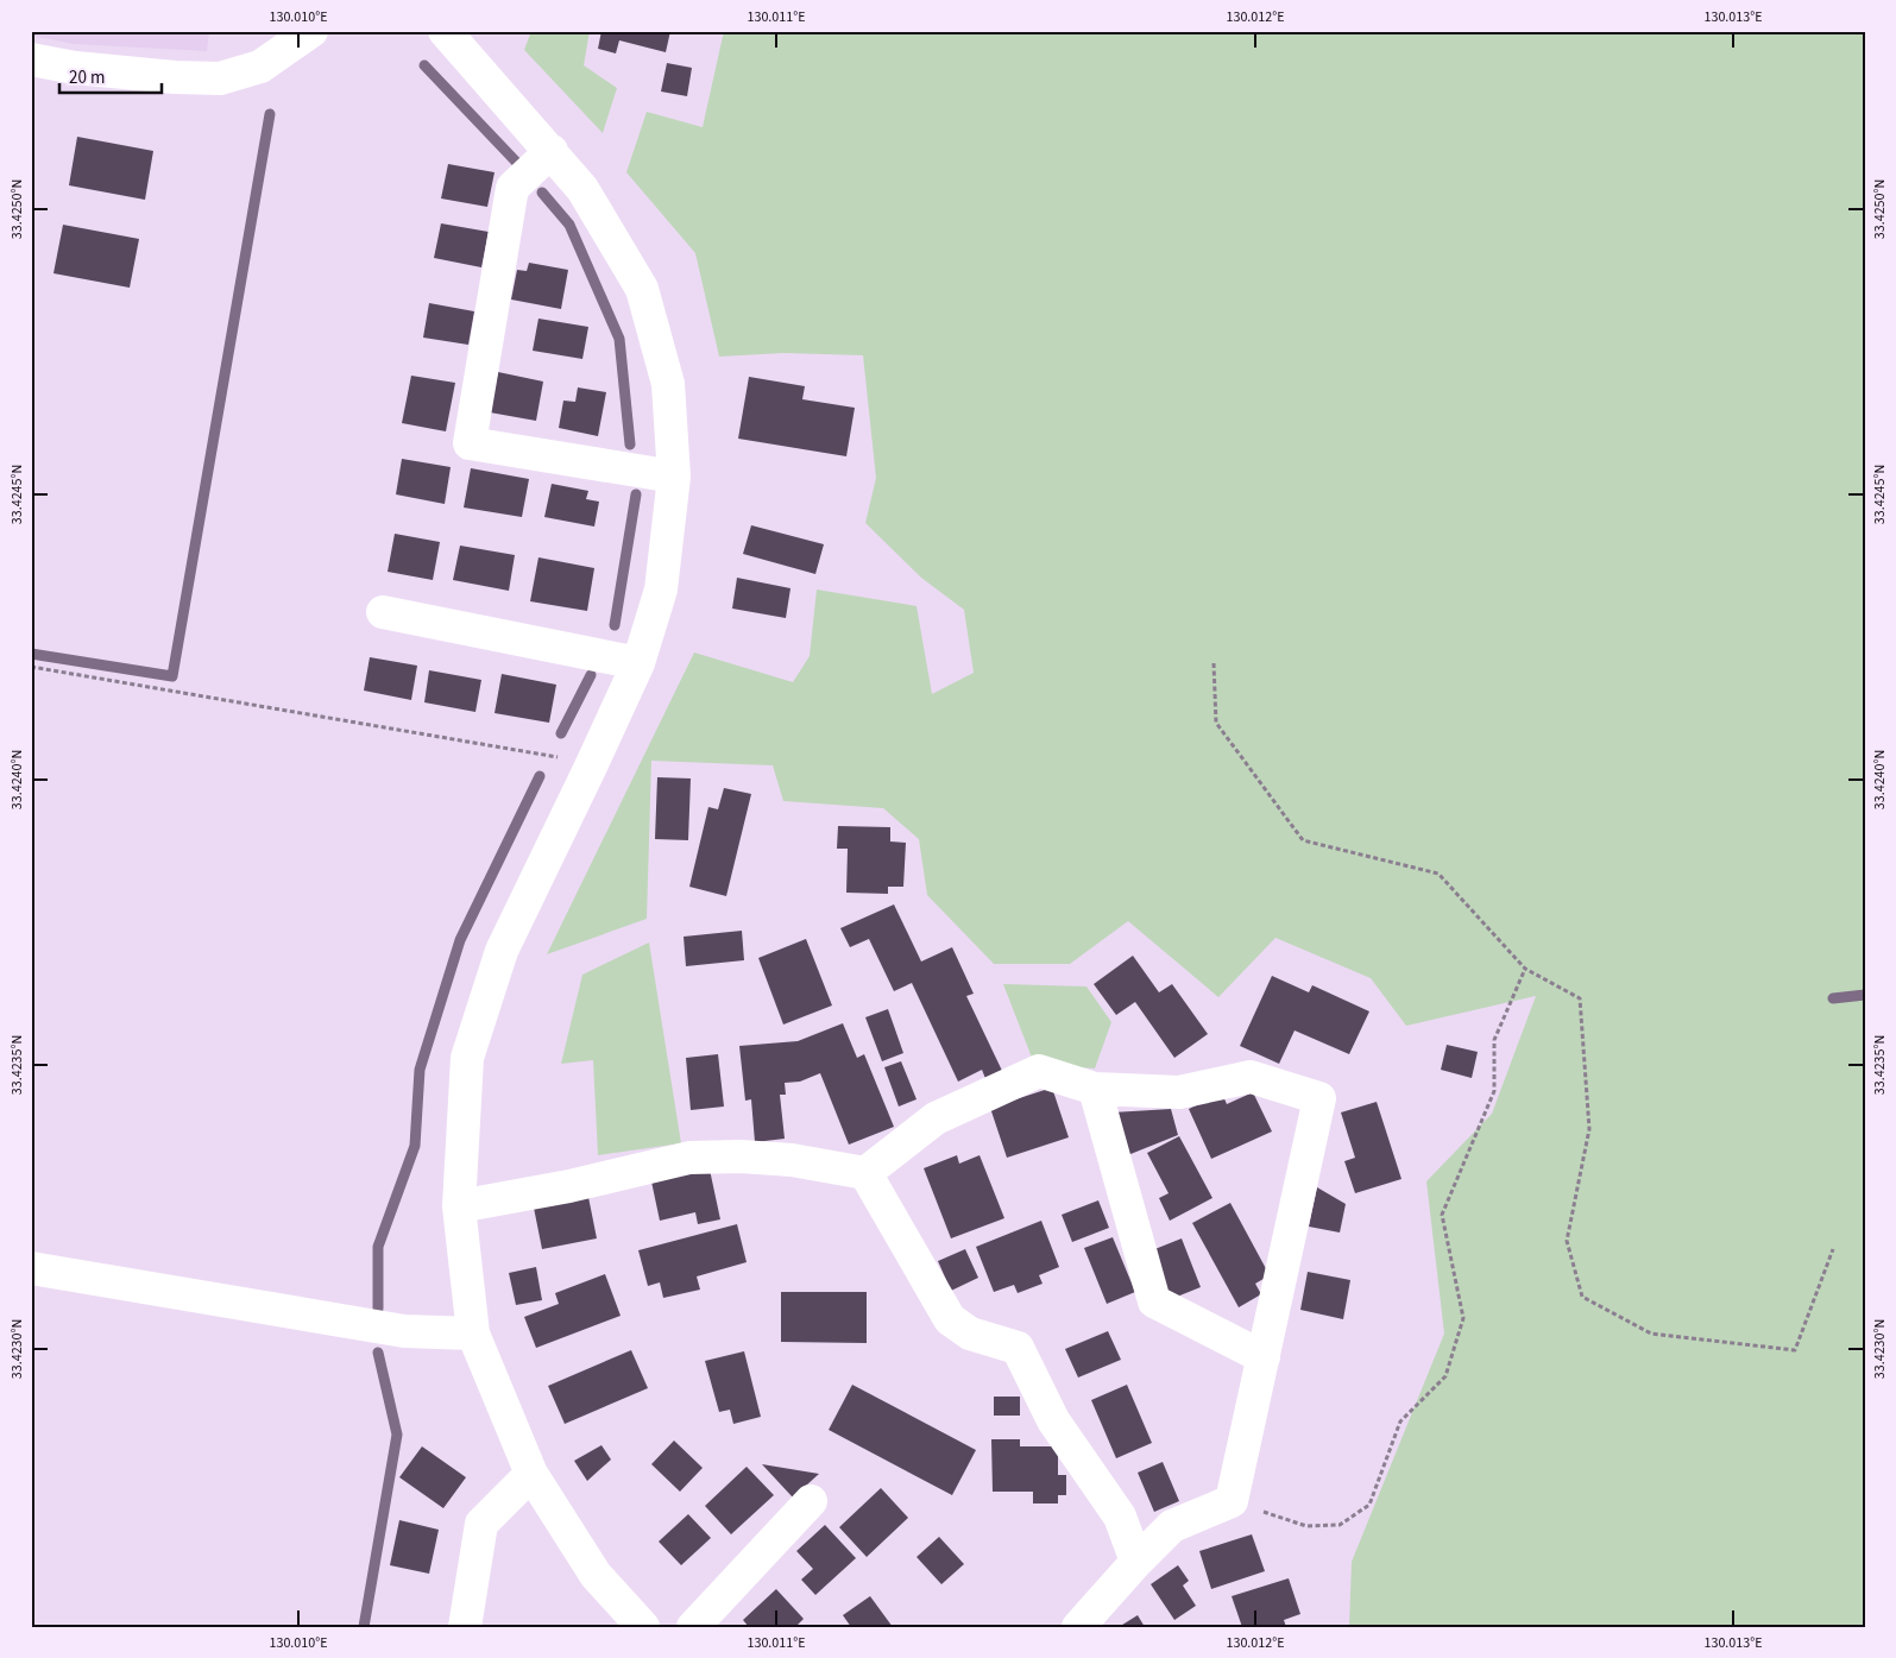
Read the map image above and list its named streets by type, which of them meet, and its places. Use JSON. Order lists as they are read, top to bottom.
{
  "scale_bar": "20 m",
  "coordinates": [
    "130.010°E",
    "130.011°E",
    "130.012°E",
    "130.013°E",
    "33.4250°N",
    "33.4245°N",
    "33.4240°N",
    "33.4235°N",
    "33.4230°N"
  ]
}
